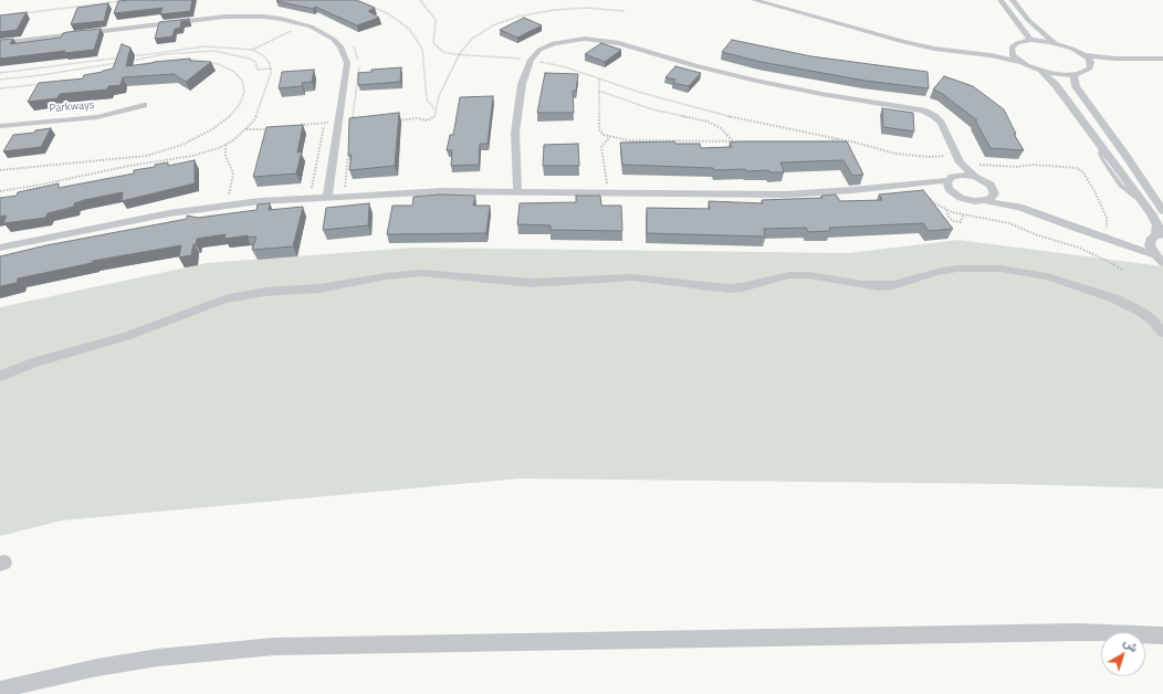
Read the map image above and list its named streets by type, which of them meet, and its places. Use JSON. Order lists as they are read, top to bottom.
{
  "streets": {
    "street": ["Parkways"]
  },
  "north": "top right"
}
